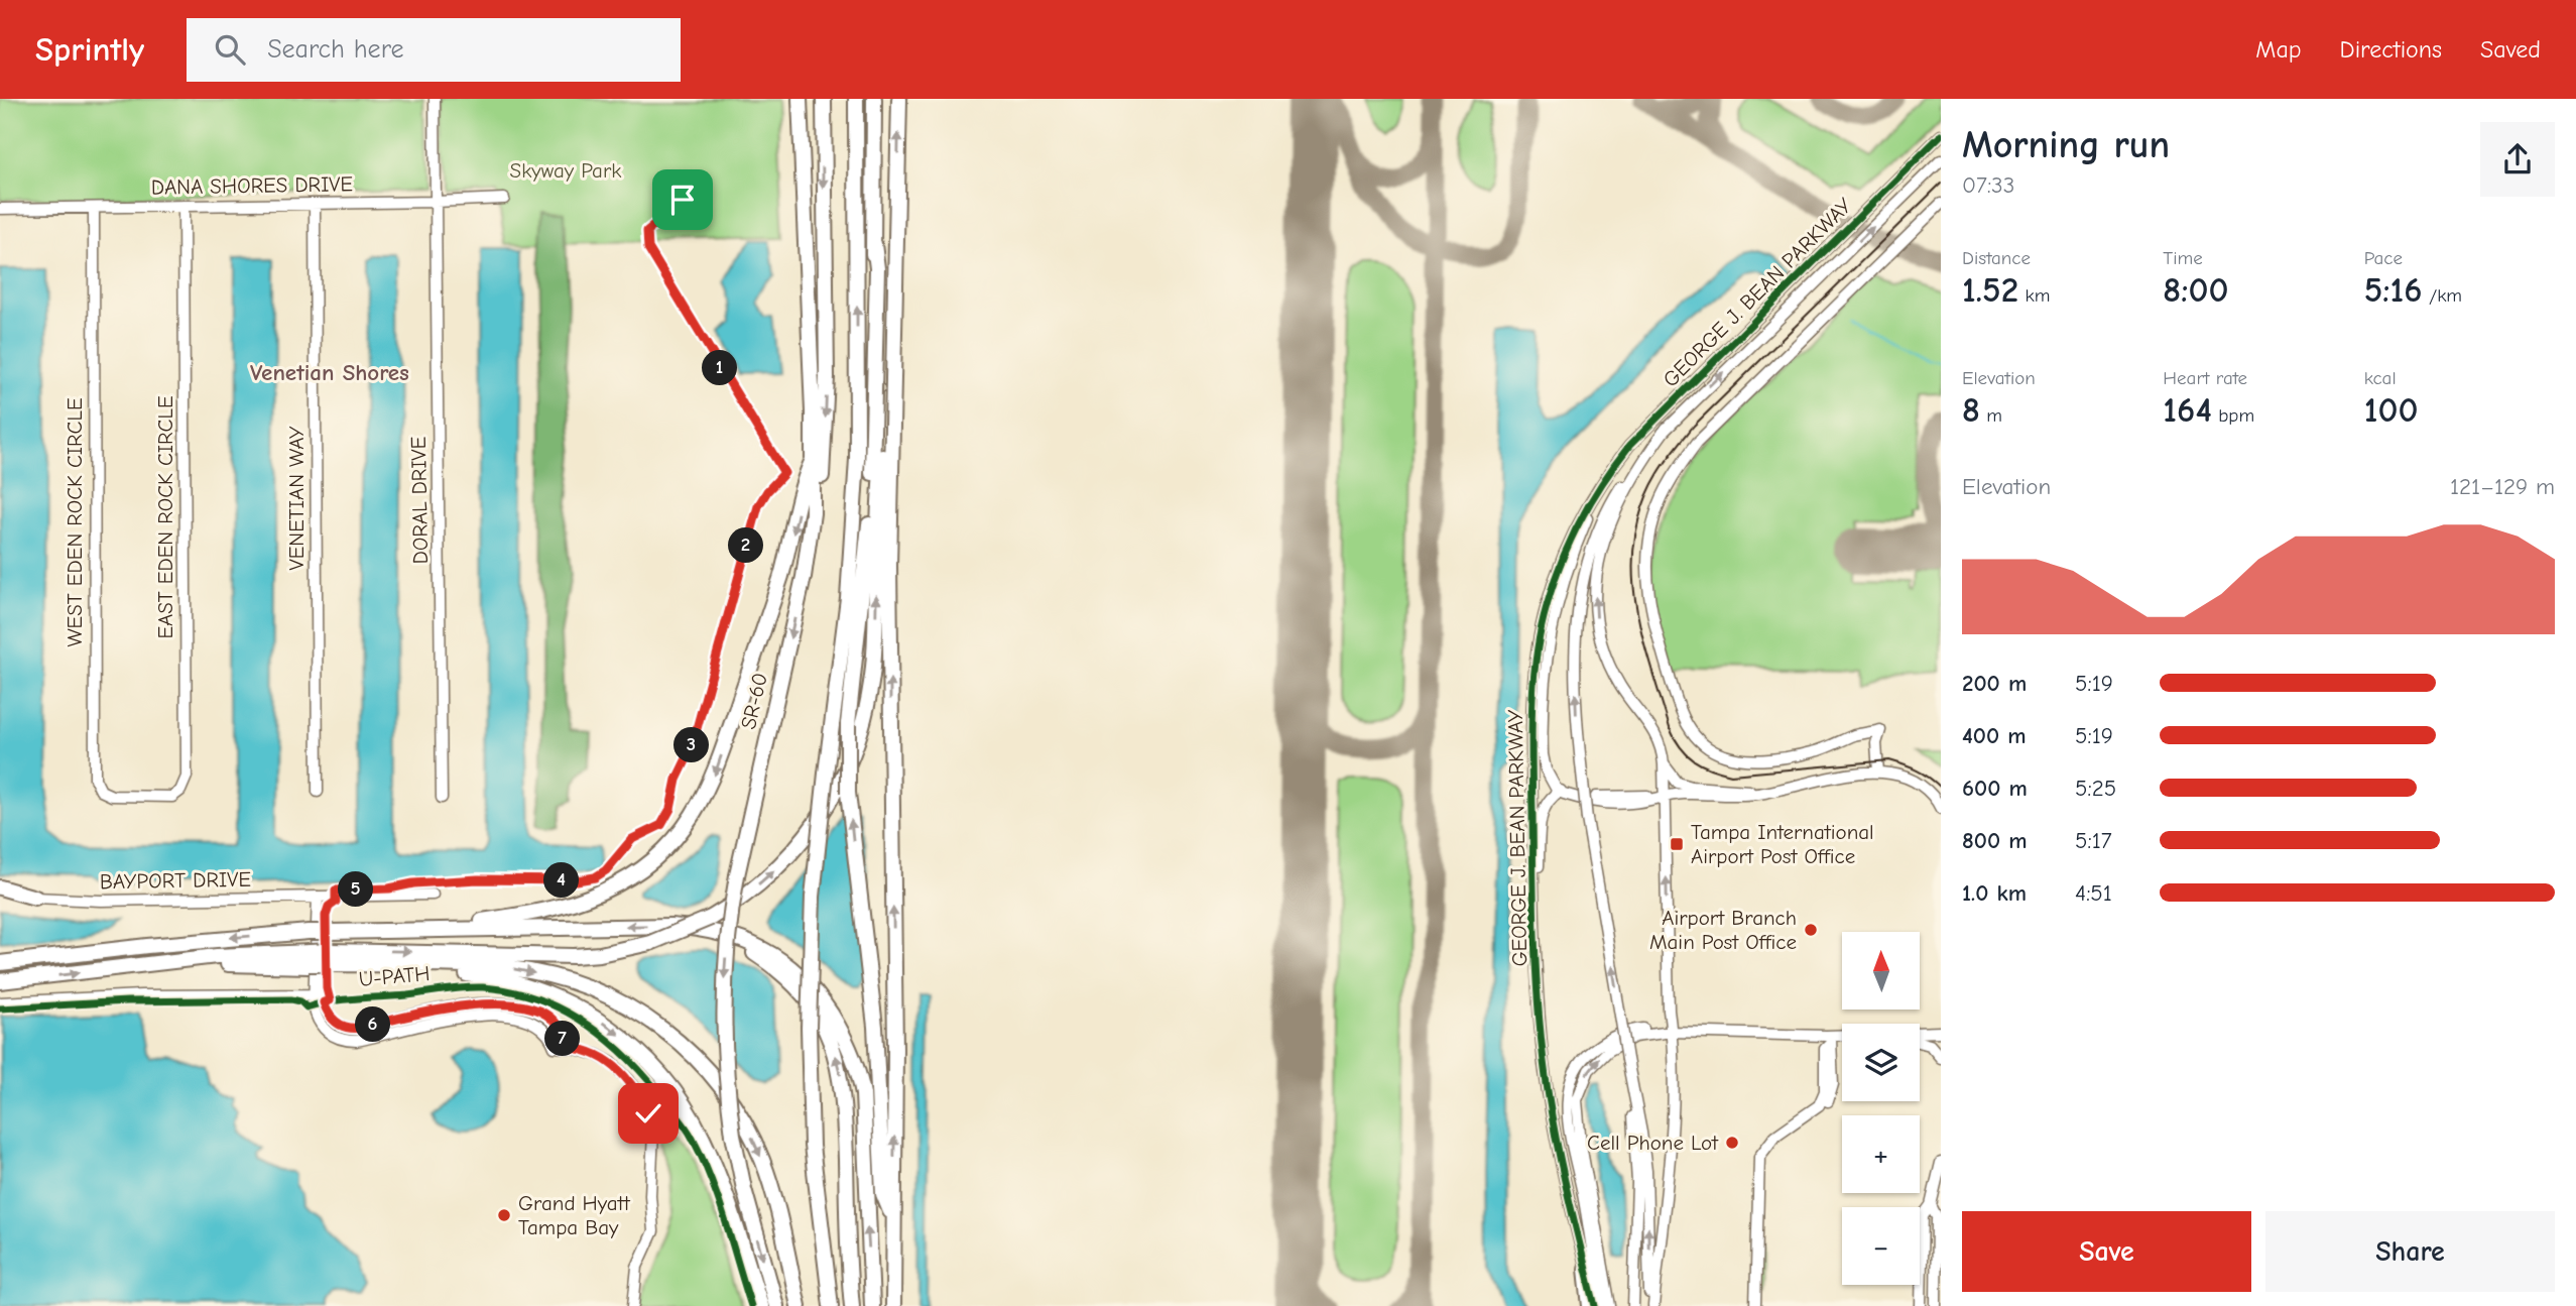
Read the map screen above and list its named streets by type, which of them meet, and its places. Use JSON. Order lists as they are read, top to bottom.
{
  "streets": {
    "highway": ["SR-60"],
    "street": [
      "DANA SHORES DRIVE",
      "GEORGE J. BEAN PARKWAY",
      "VENETIAN WAY",
      "DORAL DRIVE",
      "EAST EDEN ROCK CIRCLE",
      "WEST EDEN ROCK CIRCLE",
      "BAYPORT DRIVE"
    ],
    "cycle path": ["U-PATH"]
  },
  "crossings": [
    ["DANA SHORES DRIVE", "VENETIAN WAY"],
    ["DANA SHORES DRIVE", "DORAL DRIVE"],
    ["DANA SHORES DRIVE", "EAST EDEN ROCK CIRCLE"],
    ["DANA SHORES DRIVE", "WEST EDEN ROCK CIRCLE"],
    ["EAST EDEN ROCK CIRCLE", "WEST EDEN ROCK CIRCLE"]
  ],
  "districts": ["Venetian Shores"],
  "parks": ["Skyway Park"],
  "places": {
    "transit": ["Tampa International Airport Post Office"],
    "other": ["Airport Branch Main Post Office", "Cell Phone Lot", "Grand Hyatt Tampa Bay"]
  },
  "north": "top",
  "page": {
    "header": "Sprintly",
    "search": "Search here",
    "nav": ["Map", "Directions", "Saved"],
    "heading": ["Morning run", "07:33"],
    "stats": [
      ["Distance", "1.52 km"],
      ["Time", "8:00"],
      ["Pace", "5:16 /km"],
      ["Elevation", "8 m"],
      ["Heart rate", "164 bpm"],
      ["kcal", "100"]
    ],
    "pins": [
      "1",
      "2",
      "3",
      "4",
      "5",
      "6",
      "7"
    ],
    "chart": ["Elevation", "121–129 m"],
    "list": [
      {
        "name": "200 m",
        "note": "5:19"
      },
      {
        "name": "400 m",
        "note": "5:19"
      },
      {
        "name": "600 m",
        "note": "5:25"
      },
      {
        "name": "800 m",
        "note": "5:17"
      },
      {
        "name": "1.0 km",
        "note": "4:51"
      }
    ],
    "map_buttons": ["+", "−"],
    "buttons": ["Save", "Share"]
  }
}
